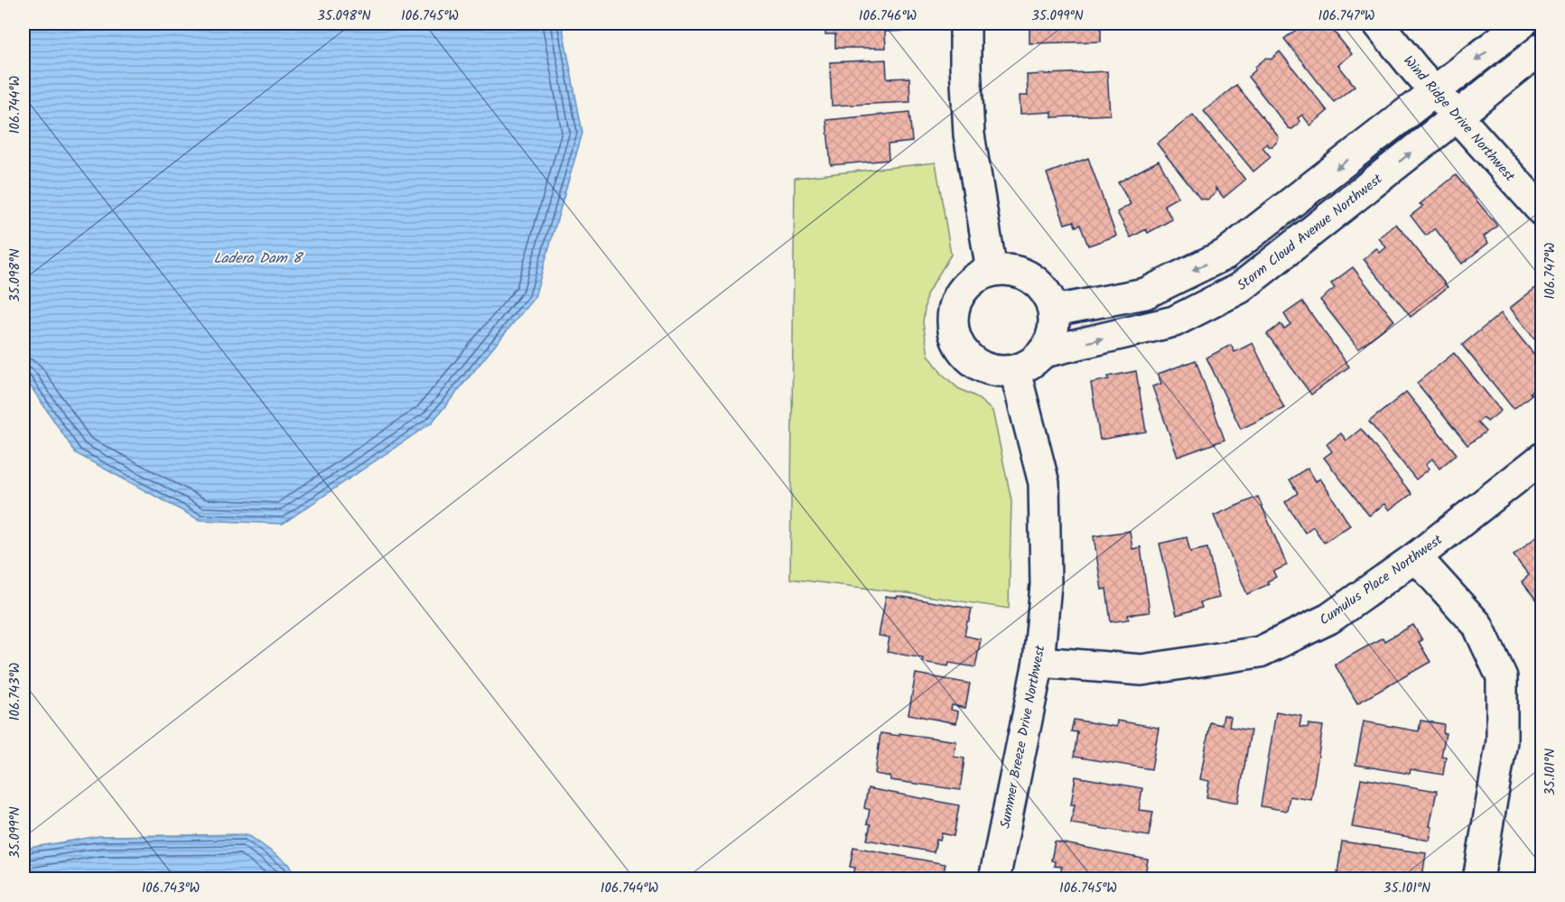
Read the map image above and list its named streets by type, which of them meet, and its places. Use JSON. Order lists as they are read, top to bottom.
{
  "streets": {
    "street": [
      "Wind Ridge Drive Northwest",
      "Storm Cloud Avenue Northwest",
      "Cumulus Place Northwest",
      "Summer Breeze Drive Northwest"
    ]
  },
  "crossings": [
    ["Wind Ridge Drive Northwest", "Storm Cloud Avenue Northwest"],
    ["Storm Cloud Avenue Northwest", "Summer Breeze Drive Northwest"],
    ["Cumulus Place Northwest", "Summer Breeze Drive Northwest"]
  ],
  "water": ["Ladera Dam 8"],
  "coordinates": [
    "35.098°N",
    "106.745°W",
    "106.746°W",
    "35.099°N",
    "106.747°W",
    "106.744°W",
    "106.743°W",
    "35.101°N"
  ]
}
